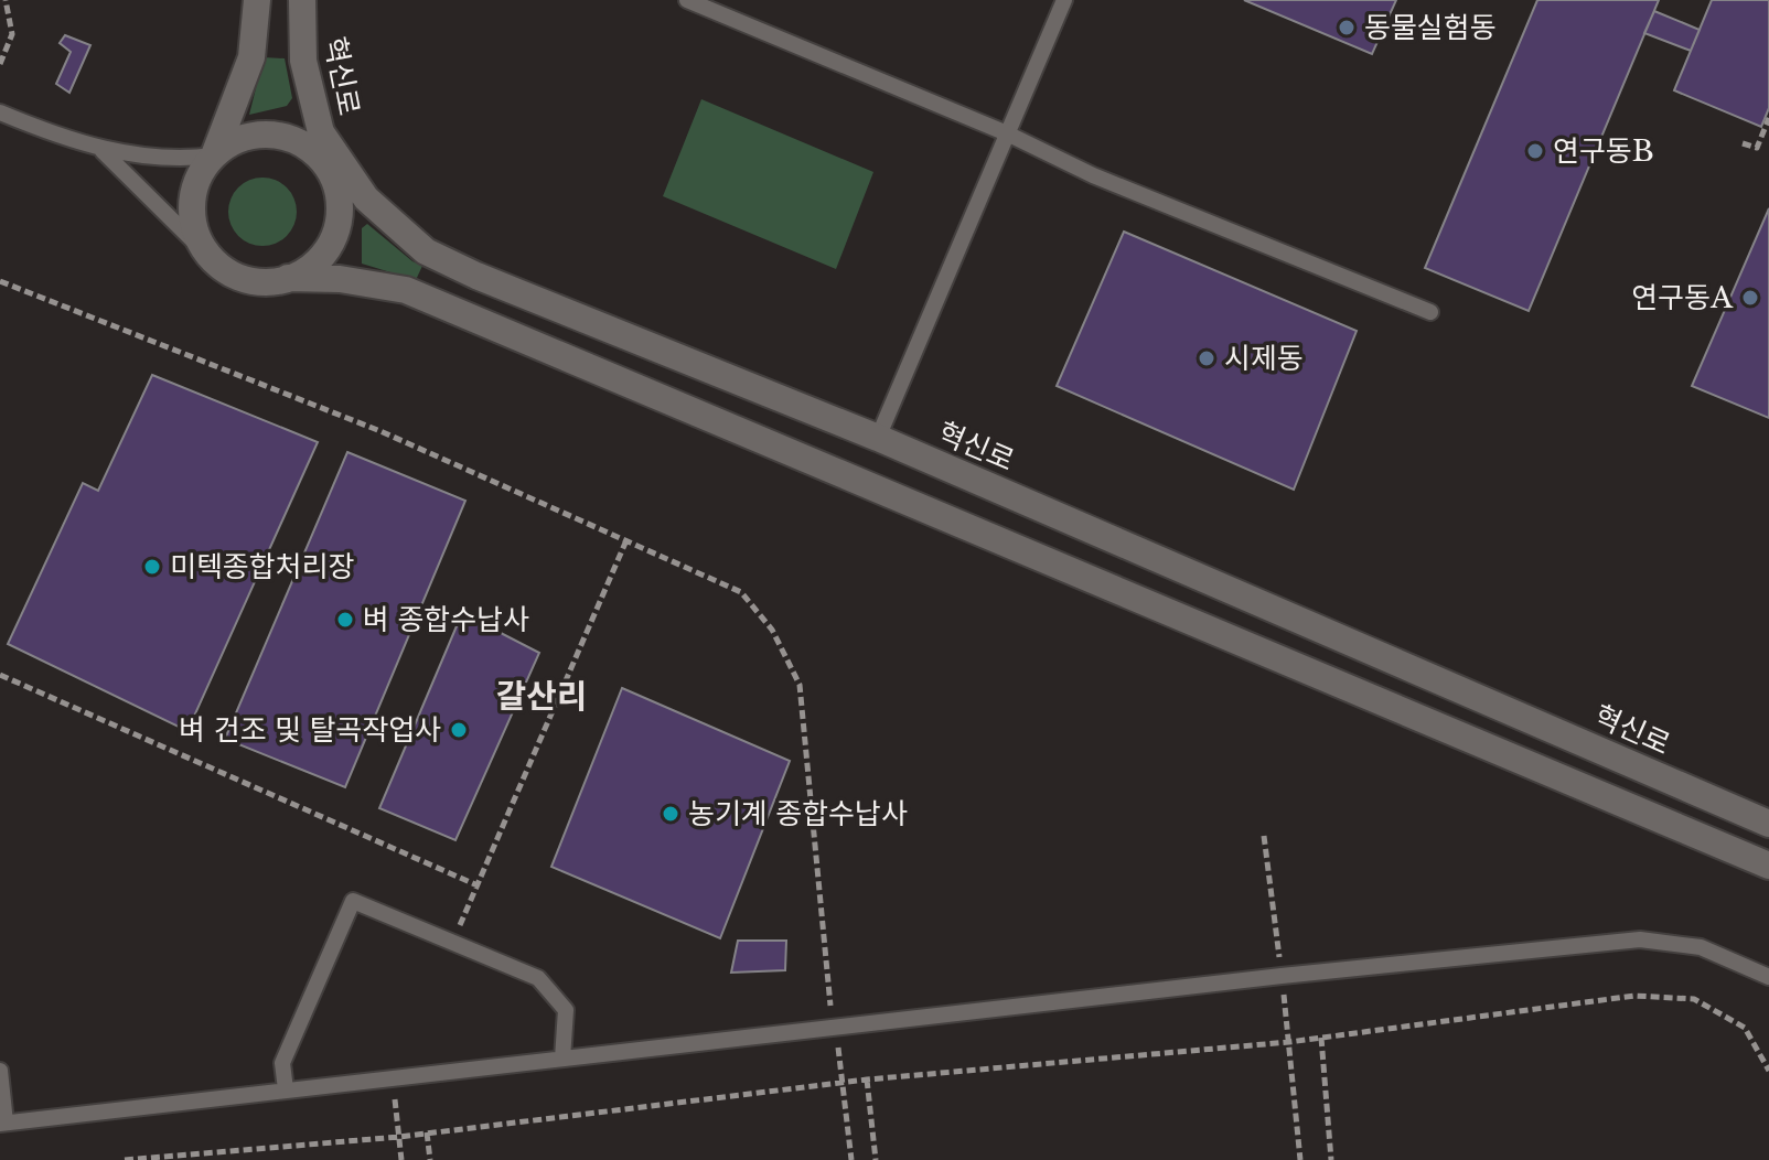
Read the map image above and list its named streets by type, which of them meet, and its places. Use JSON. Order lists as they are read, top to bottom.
{
  "streets": {
    "main road": ["혁신로"]
  },
  "districts": ["갈산리"],
  "places": [
    "동물실험동",
    "연구동B",
    "연구동A",
    "시제동",
    "미텍종합처리장",
    "벼 종합수납사",
    "벼 건조 및 탈곡작업사",
    "농기계 종합수납사"
  ]
}
